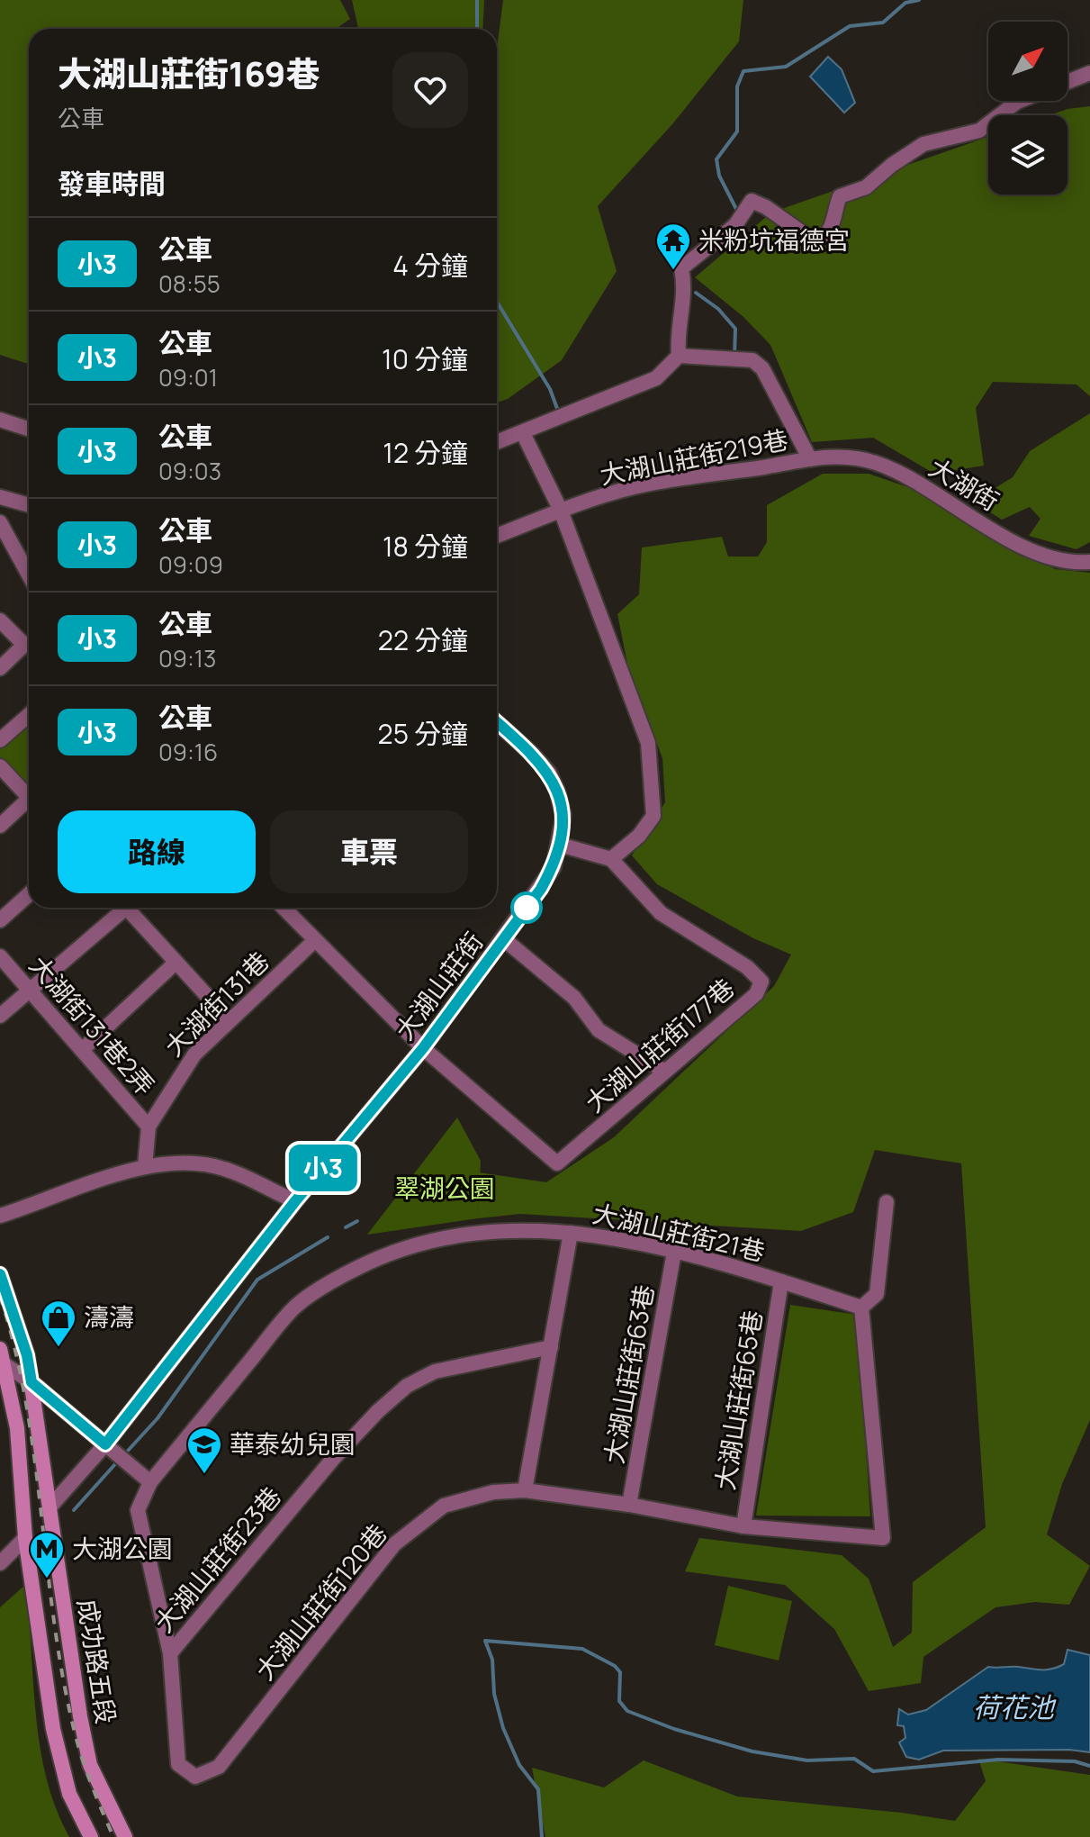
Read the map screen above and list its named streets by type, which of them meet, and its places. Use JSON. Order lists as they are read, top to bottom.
{
  "streets": {
    "main road": ["成功路五段"],
    "street": [
      "大湖山莊街219巷",
      "大湖街",
      "大湖山莊街",
      "大湖街131巷",
      "大湖街131巷2弄",
      "大湖山莊街177巷",
      "大湖山莊街21巷",
      "大湖山莊街63巷",
      "大湖山莊街65巷",
      "大湖山莊街23巷",
      "大湖山莊街120巷"
    ]
  },
  "crossings": [
    ["大湖山莊街219巷", "大湖街"],
    ["大湖山莊街", "大湖山莊街177巷"],
    ["大湖山莊街", "成功路五段"],
    ["大湖街131巷", "大湖街131巷2弄"],
    ["大湖山莊街21巷", "大湖山莊街63巷"],
    ["大湖山莊街21巷", "大湖山莊街65巷"],
    ["大湖山莊街21巷", "大湖山莊街120巷"],
    ["大湖山莊街63巷", "大湖山莊街120巷"],
    ["大湖山莊街65巷", "大湖山莊街120巷"],
    ["大湖山莊街23巷", "大湖山莊街120巷"]
  ],
  "water": ["荷花池"],
  "parks": ["翠湖公園"],
  "places": {
    "temple": ["米粉坑福德宮"],
    "shop": ["濤濤"],
    "school or university": ["華泰幼兒園"],
    "metro station": ["大湖公園"]
  },
  "lines": ["bus line 小3"],
  "north": "top right",
  "page": {
    "on_map": "小3",
    "heading": [
      ["大湖山莊街169巷", "公車"],
      "發車時間"
    ],
    "list": [
      {
        "mark": "小3",
        "name": "公車",
        "note": "08:55",
        "value": "4 分鐘"
      },
      {
        "mark": "小3",
        "name": "公車",
        "note": "09:01",
        "value": "10 分鐘"
      },
      {
        "mark": "小3",
        "name": "公車",
        "note": "09:03",
        "value": "12 分鐘"
      },
      {
        "mark": "小3",
        "name": "公車",
        "note": "09:09",
        "value": "18 分鐘"
      },
      {
        "mark": "小3",
        "name": "公車",
        "note": "09:13",
        "value": "22 分鐘"
      },
      {
        "mark": "小3",
        "name": "公車",
        "note": "09:16",
        "value": "25 分鐘"
      }
    ],
    "buttons": ["路線", "車票"]
  }
}
